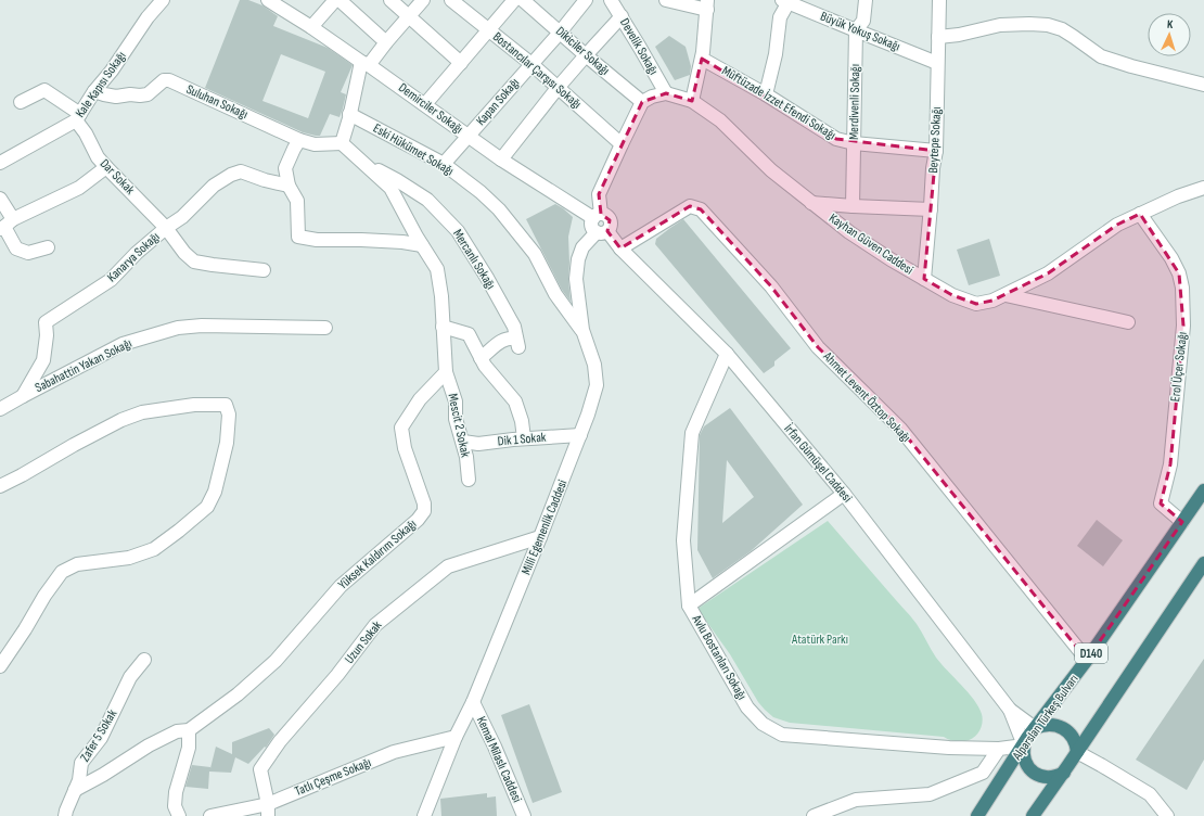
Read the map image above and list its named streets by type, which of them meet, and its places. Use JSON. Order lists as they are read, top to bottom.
{
  "streets": {
    "highway": ["D140", "Alparslan Türkeş Bulvarı"],
    "street": [
      "Büyük Yokuş Sokağı",
      "Develik Sokağı",
      "Dikiciler Sokağı",
      "Bostancılar Çarşısı Sokağı",
      "Kale Kapısı Sokağı",
      "Suluhan Sokağı",
      "Kapan Sokağı",
      "Merdivenli Sokağı",
      "Müftüzade İzzet Efendi Sokağı",
      "Demirciler Sokağı",
      "Beytepe Sokağı",
      "Eski Hükümet Sokağı",
      "Dar Sokak",
      "Kayhan Güven Caddesi",
      "Kanarya Sokağı",
      "Mercanlı Sokağı",
      "Sabahattin Yakan Sokağı",
      "Erol Üçer Sokağı",
      "Ahmet Levent Öztop Sokağı",
      "Mescit 2 Sokak",
      "Dik 1 Sokak",
      "İrfan Gümüşel Caddesi",
      "Milli Egemenlik Caddesi",
      "Yüksek Kaldırım Sokağı",
      "Uzun Sokak",
      "Avlu Bostanları Sokağı",
      "Zafer 5 Sokak",
      "Kemal Milaslı Caddesi",
      "Tatlı Çeşme Sokağı"
    ]
  },
  "crossings": [
    ["Büyük Yokuş Sokağı", "Merdivenli Sokağı"],
    ["Büyük Yokuş Sokağı", "Beytepe Sokağı"],
    ["Develik Sokağı", "Kayhan Güven Caddesi"],
    ["Dikiciler Sokağı", "Kapan Sokağı"],
    ["Bostancılar Çarşısı Sokağı", "Kapan Sokağı"],
    ["Kale Kapısı Sokağı", "Suluhan Sokağı"],
    ["Kale Kapısı Sokağı", "Dar Sokak"],
    ["Kapan Sokağı", "Demirciler Sokağı"],
    ["Kapan Sokağı", "Eski Hükümet Sokağı"],
    ["Merdivenli Sokağı", "Müftüzade İzzet Efendi Sokağı"],
    ["Müftüzade İzzet Efendi Sokağı", "Beytepe Sokağı"],
    ["Demirciler Sokağı", "İrfan Gümüşel Caddesi"],
    ["Beytepe Sokağı", "Kayhan Güven Caddesi"],
    ["Eski Hükümet Sokağı", "Milli Egemenlik Caddesi"],
    ["Dar Sokak", "Kanarya Sokağı"],
    ["Kayhan Güven Caddesi", "Erol Üçer Sokağı"],
    ["Kanarya Sokağı", "Sabahattin Yakan Sokağı"],
    ["Erol Üçer Sokağı", "Alparslan Türkeş Bulvarı"],
    ["Ahmet Levent Öztop Sokağı", "İrfan Gümüşel Caddesi"],
    ["Ahmet Levent Öztop Sokağı", "Alparslan Türkeş Bulvarı"],
    ["Mescit 2 Sokak", "Dik 1 Sokak"],
    ["Mescit 2 Sokak", "Yüksek Kaldırım Sokağı"],
    ["Dik 1 Sokak", "Milli Egemenlik Caddesi"],
    ["İrfan Gümüşel Caddesi", "Milli Egemenlik Caddesi"],
    ["İrfan Gümüşel Caddesi", "Avlu Bostanları Sokağı"],
    ["İrfan Gümüşel Caddesi", "Alparslan Türkeş Bulvarı"],
    ["Milli Egemenlik Caddesi", "Uzun Sokak"],
    ["Milli Egemenlik Caddesi", "Kemal Milaslı Caddesi"],
    ["Milli Egemenlik Caddesi", "Tatlı Çeşme Sokağı"],
    ["Yüksek Kaldırım Sokağı", "Zafer 5 Sokak"],
    ["Uzun Sokak", "Tatlı Çeşme Sokağı"],
    ["Avlu Bostanları Sokağı", "Alparslan Türkeş Bulvarı"]
  ],
  "parks": ["Atatürk Parkı"],
  "north": "top"
}
